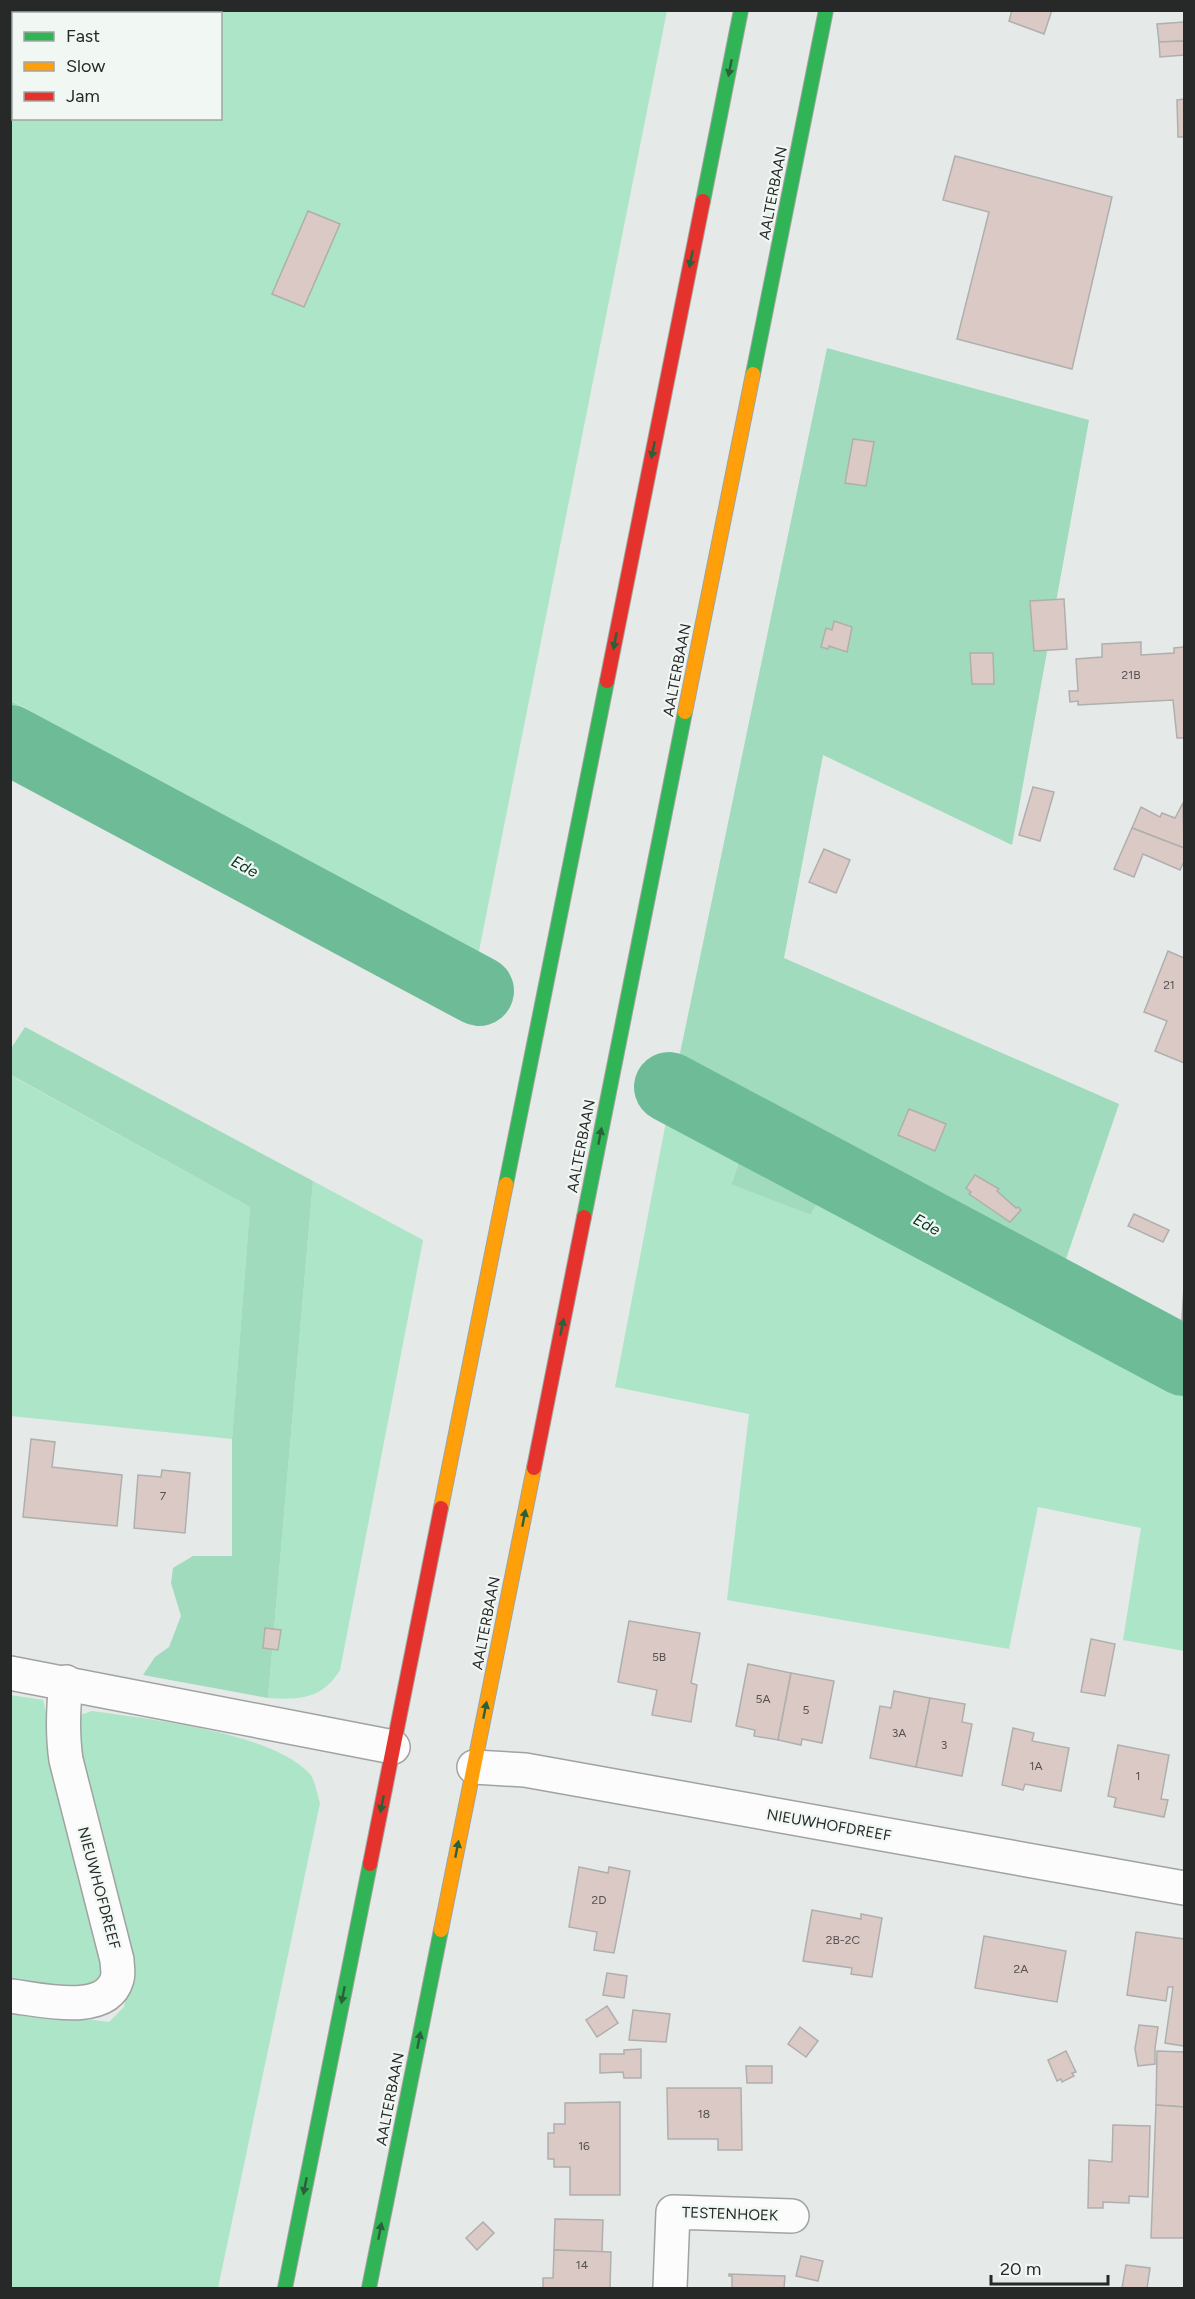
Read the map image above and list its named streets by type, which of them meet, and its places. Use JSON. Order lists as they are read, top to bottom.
{
  "streets": {
    "highway": ["AALTERBAAN"],
    "street": ["NIEUWHOFDREEF", "TESTENHOEK"]
  },
  "crossings": [
    ["AALTERBAAN", "NIEUWHOFDREEF"]
  ],
  "water": ["Ede"],
  "house_numbers": [
    "21B",
    "21",
    "7",
    "5B",
    "5A",
    "5",
    "3A",
    "3",
    "1A",
    "1",
    "2D",
    "2B-2C",
    "2A",
    "18",
    "16",
    "14"
  ],
  "legend": ["Fast", "Slow", "Jam"],
  "scale_bar": "20 m"
}
